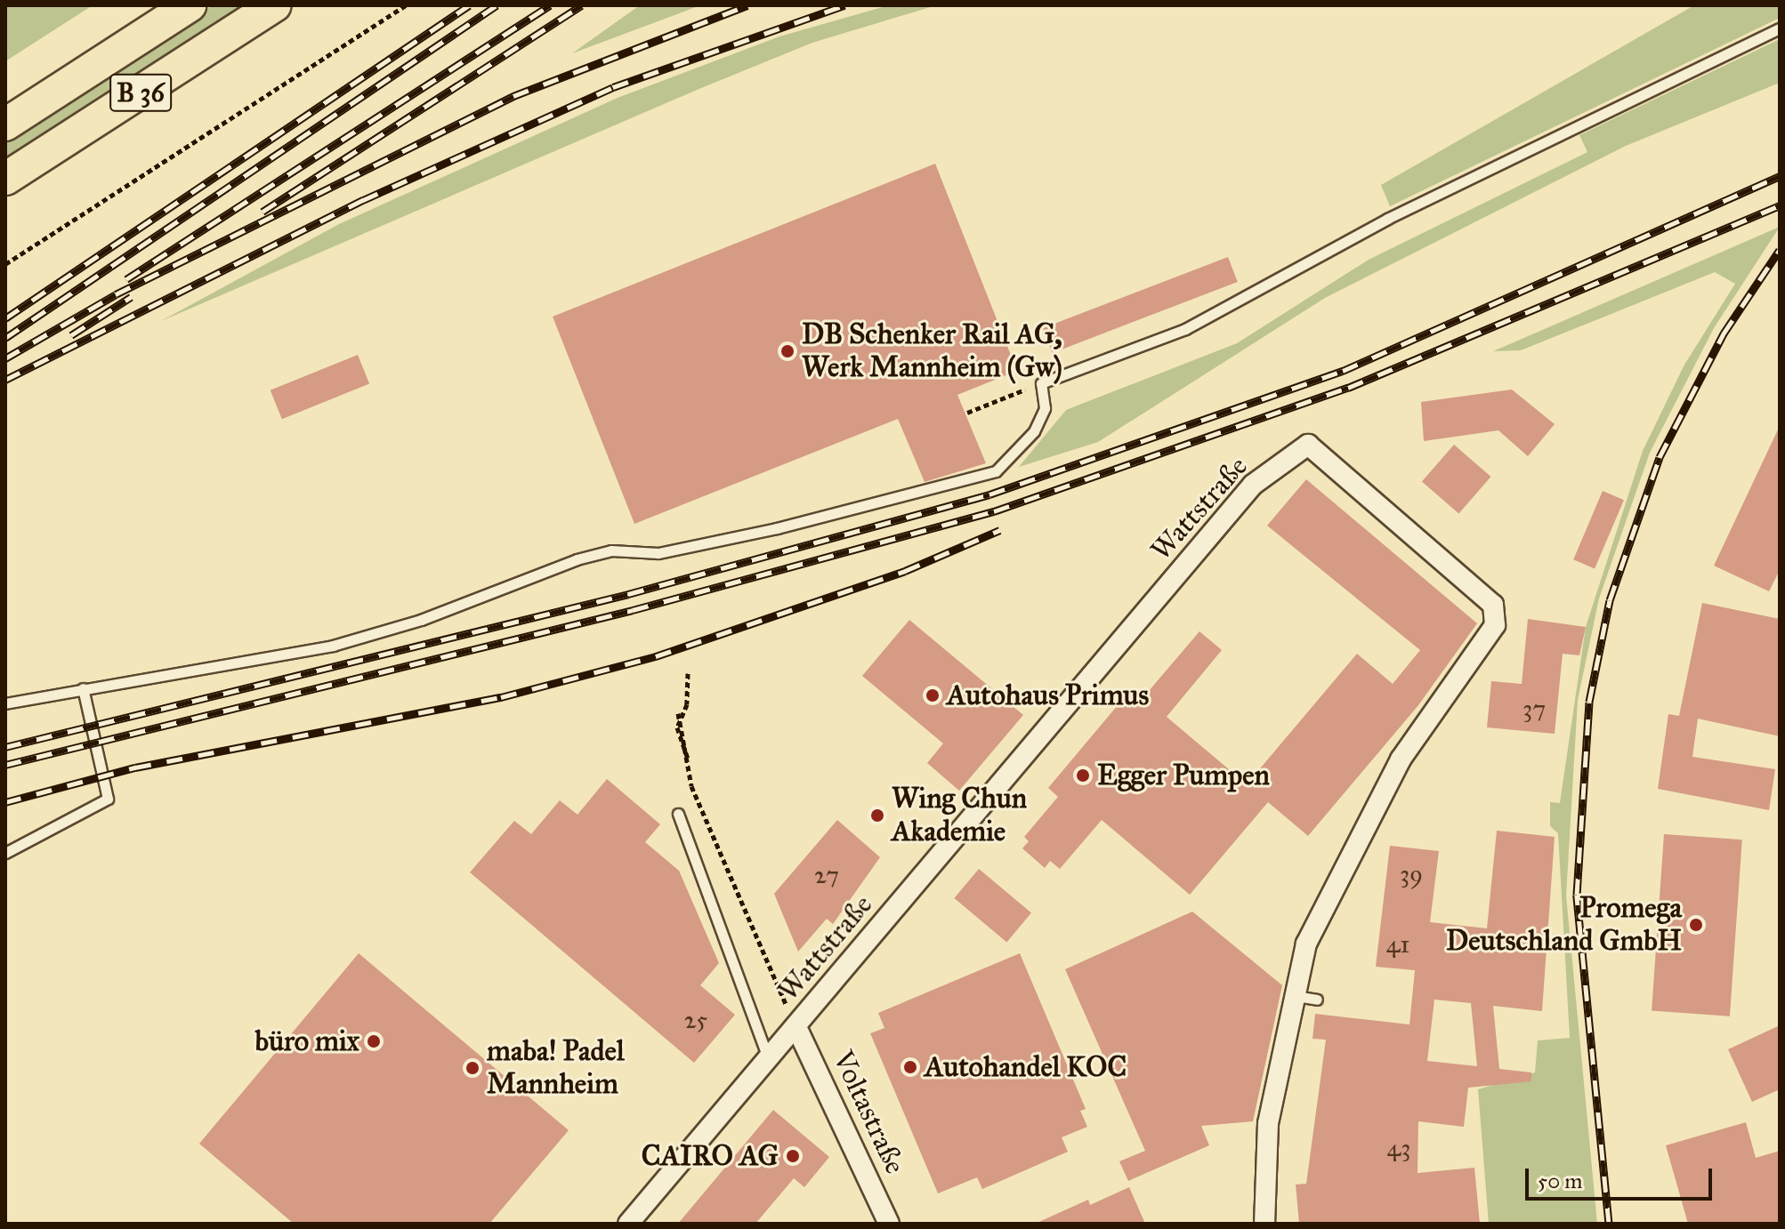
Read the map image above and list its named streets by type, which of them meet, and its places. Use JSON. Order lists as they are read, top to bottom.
{
  "streets": {
    "main road": ["B 36"],
    "street": ["Wattstraße", "Voltastraße"]
  },
  "crossings": [
    ["Wattstraße", "Voltastraße"]
  ],
  "places": [
    "DB Schenker Rail AG, Werk Mannheim (Gw)",
    "Autohaus Primus",
    "Egger Pumpen",
    "Wing Chun Akademie",
    "Promega Deutschland GmbH",
    "büro mix",
    "Autohandel KOC",
    "maba! Padel Mannheim",
    "CAIRO AG"
  ],
  "house_numbers": [
    "37",
    "39",
    "27",
    "41",
    "25",
    "43"
  ],
  "scale_bar": "50 m"
}
